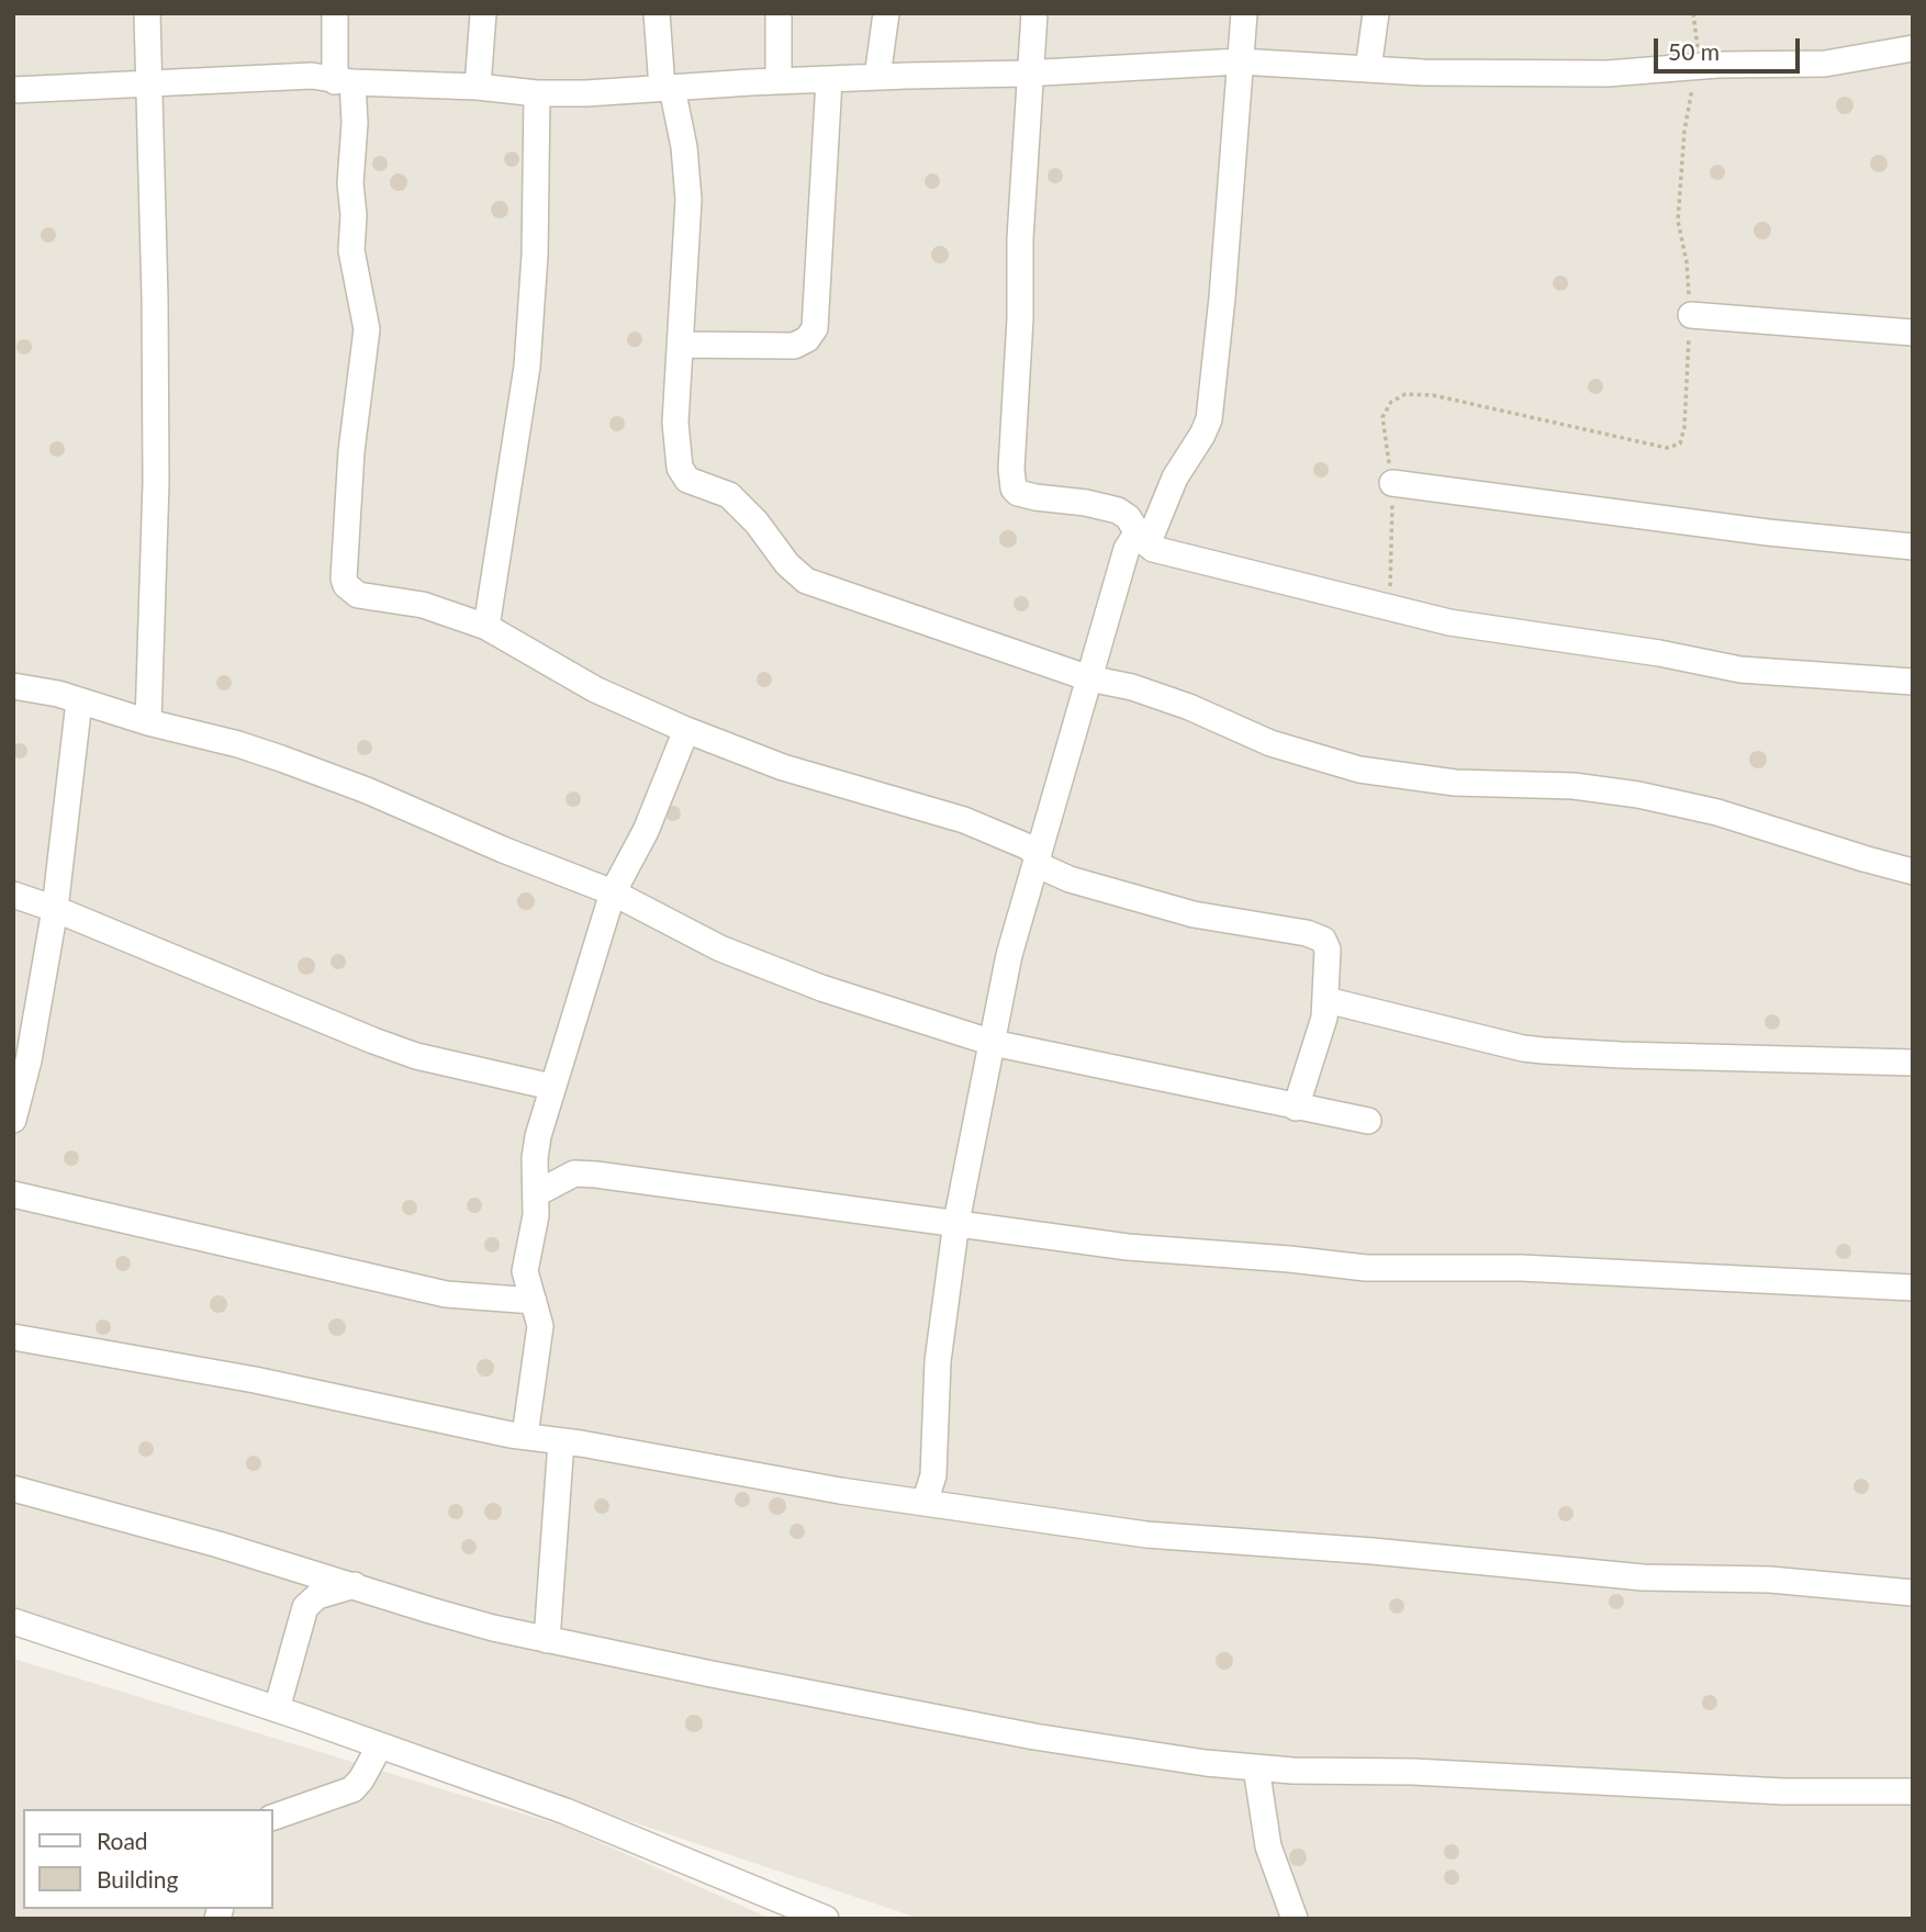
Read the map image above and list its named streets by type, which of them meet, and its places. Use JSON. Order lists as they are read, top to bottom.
{
  "legend": ["Road", "Building"],
  "scale_bar": "50 m"
}
